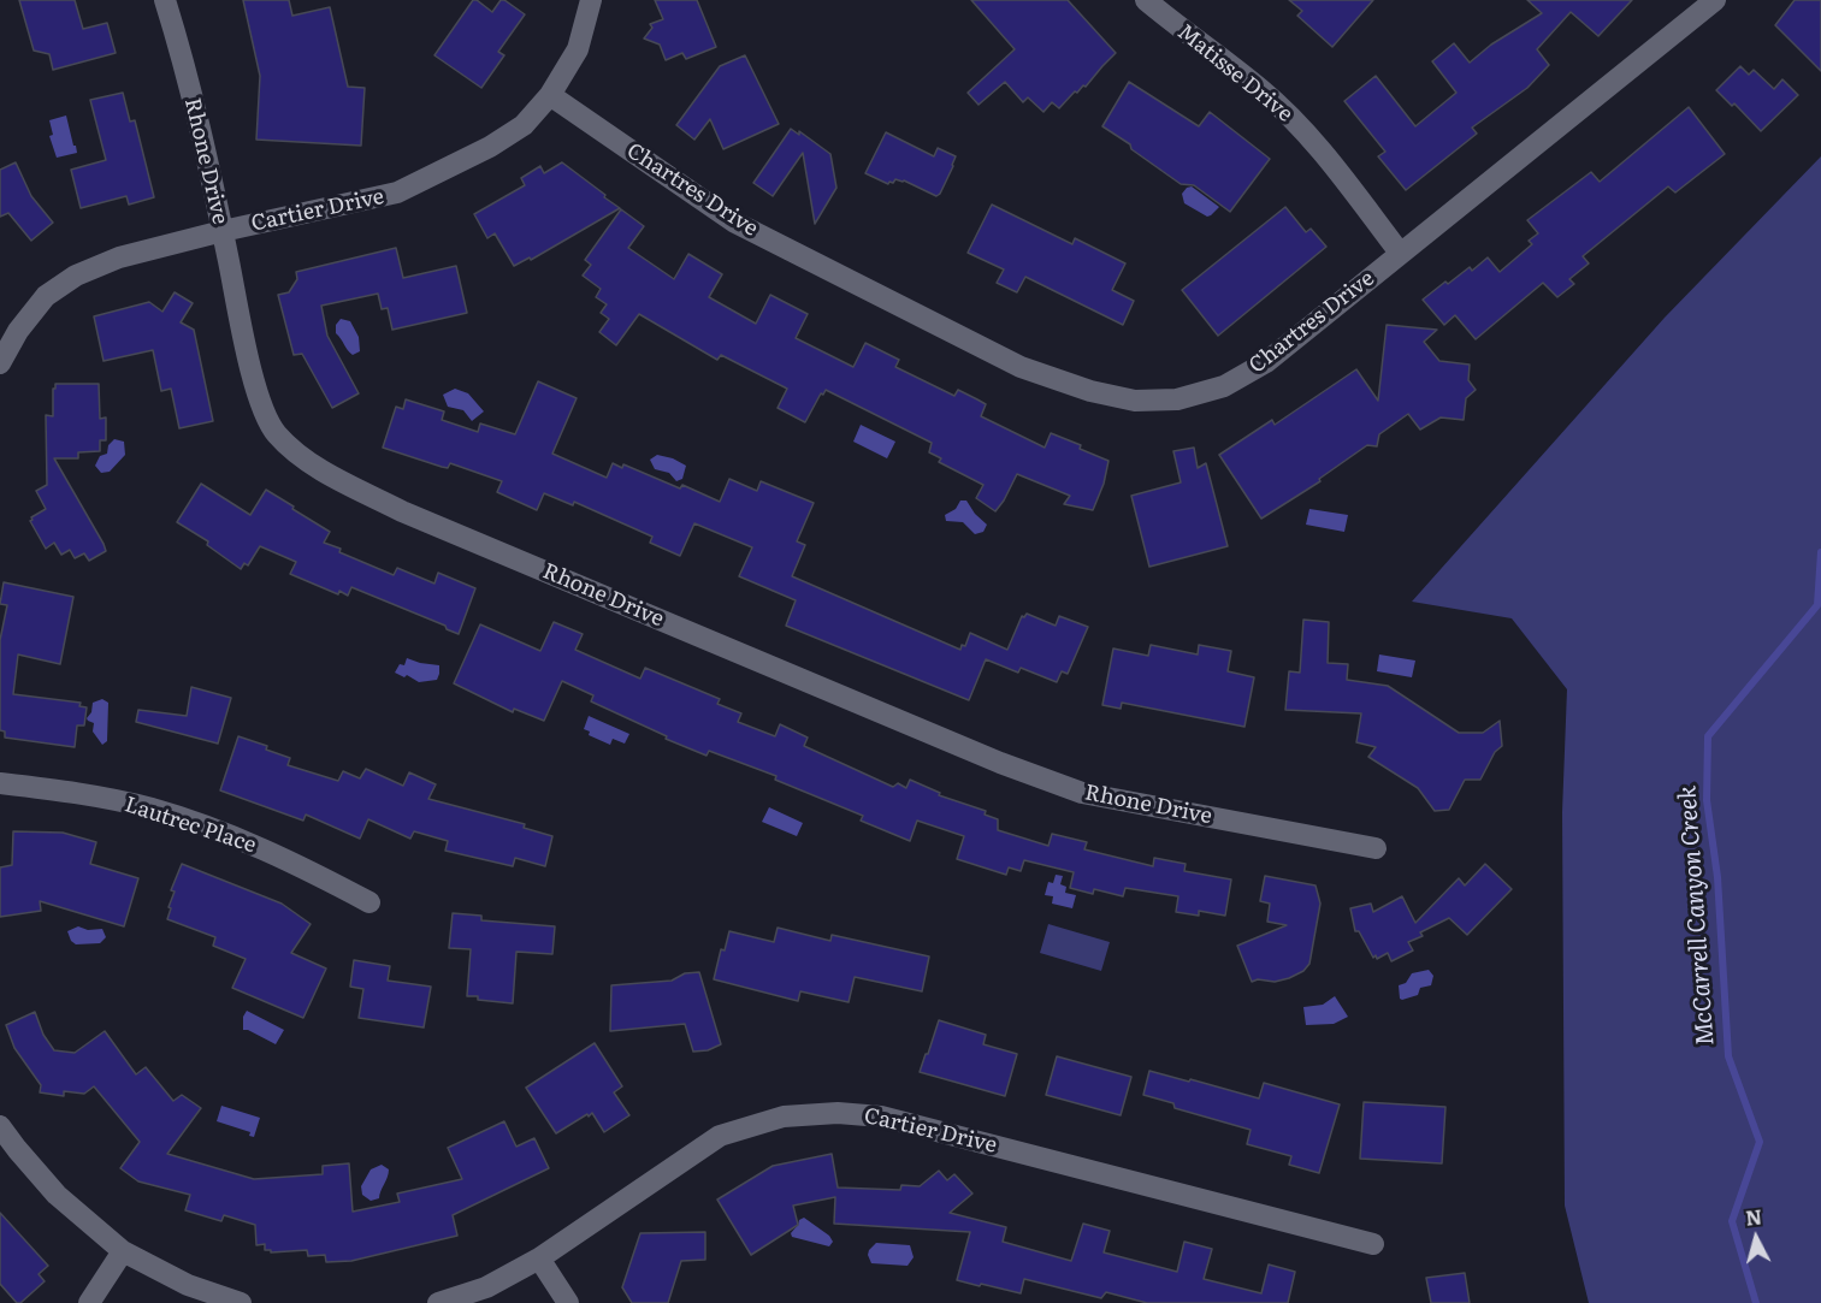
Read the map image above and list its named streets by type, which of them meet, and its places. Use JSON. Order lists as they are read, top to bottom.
{
  "streets": {
    "street": [
      "Matisse Drive",
      "Rhone Drive",
      "Chartres Drive",
      "Cartier Drive",
      "Lautrec Place"
    ]
  },
  "crossings": [
    ["Matisse Drive", "Chartres Drive"],
    ["Rhone Drive", "Cartier Drive"],
    ["Chartres Drive", "Cartier Drive"]
  ],
  "water": ["McCarrell Canyon Creek"],
  "north": "top"
}
